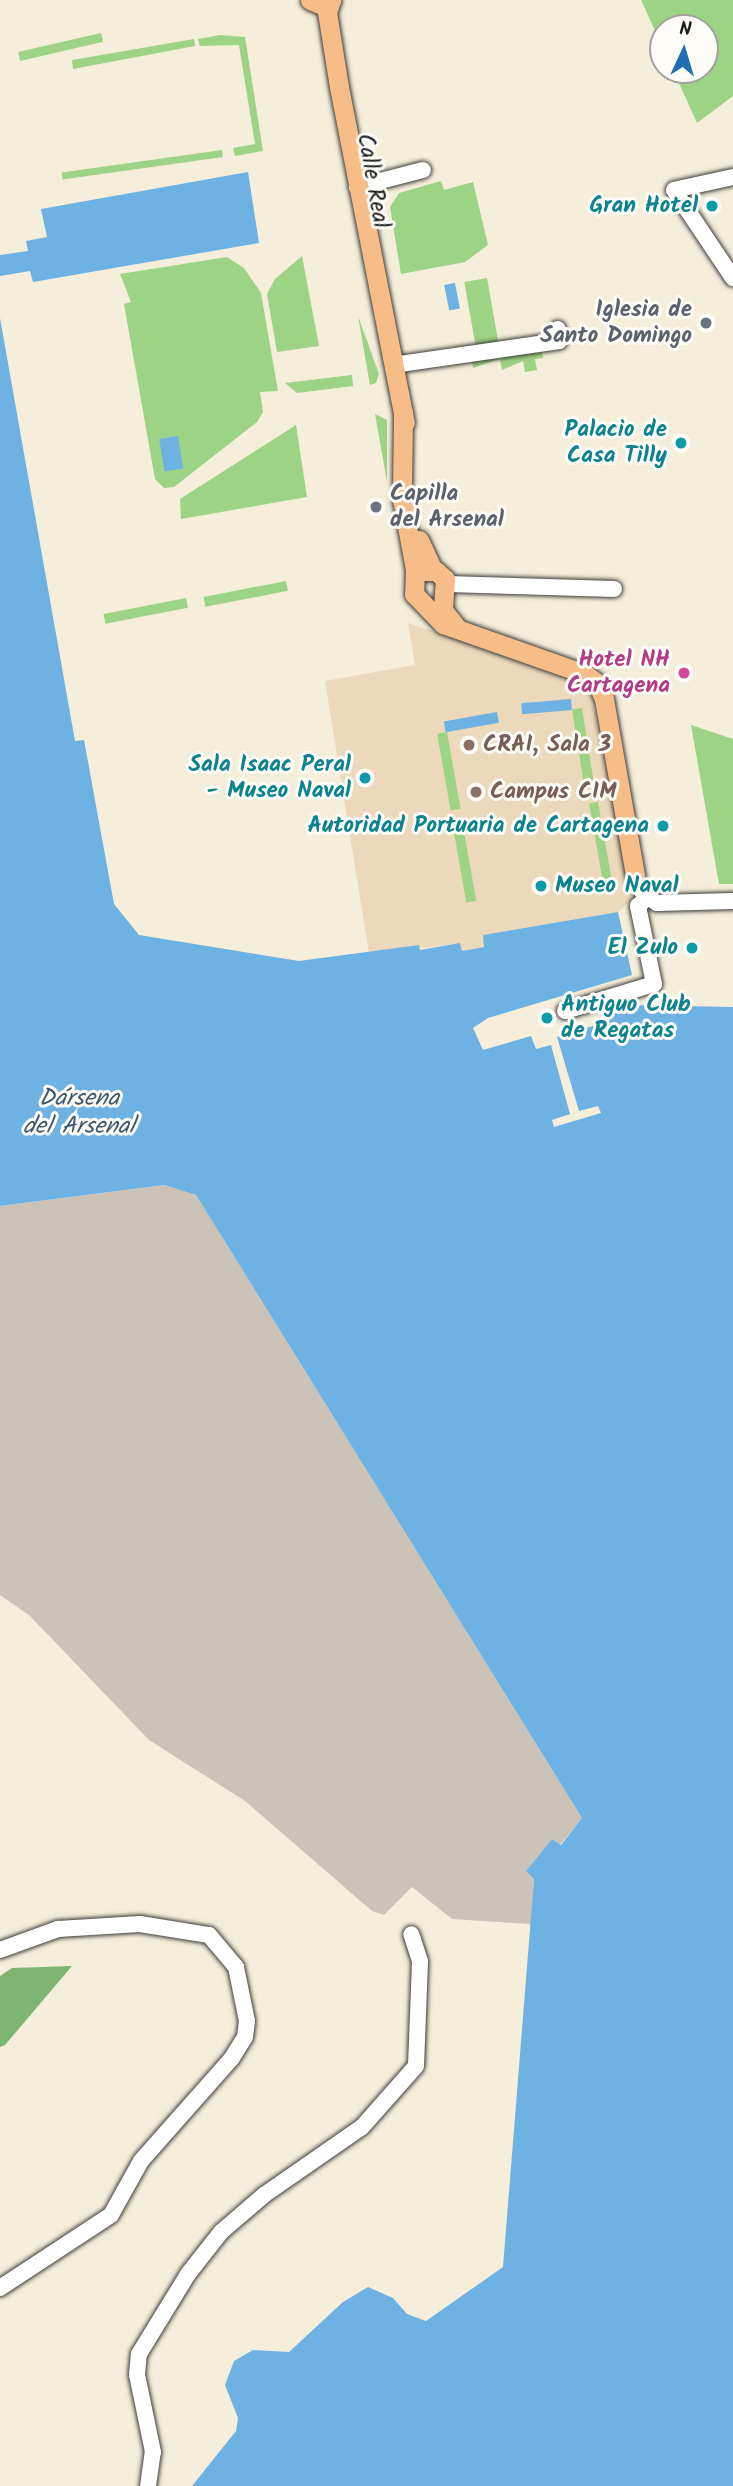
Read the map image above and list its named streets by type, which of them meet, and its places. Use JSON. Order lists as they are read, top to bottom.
{
  "streets": {
    "main road": ["Calle Real"]
  },
  "water": ["Dársena del Arsenal"],
  "places": [
    "Gran Hotel",
    "Iglesia de Santo Domingo",
    "Palacio de Casa Tilly",
    "Capilla del Arsenal",
    "Hotel NH Cartagena",
    "CRAI, Sala 3",
    "Sala Isaac Peral - Museo Naval",
    "Campus CIM",
    "Autoridad Portuaria de Cartagena",
    "Museo Naval",
    "El Zulo",
    "Antiguo Club de Regatas"
  ],
  "north": "top"
}
